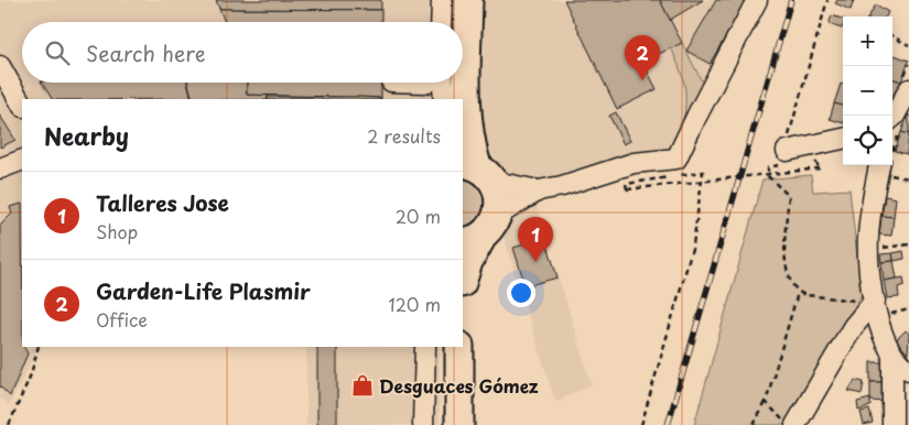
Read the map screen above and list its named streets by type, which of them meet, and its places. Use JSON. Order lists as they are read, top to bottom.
{
  "places": {
    "shop": ["Desguaces Gómez"]
  },
  "page": {
    "map_buttons": ["+", "−"],
    "search": "Search here",
    "pins": ["2", "1"],
    "heading": ["Nearby", "2 results"],
    "list": [
      {
        "mark": "1",
        "name": "Talleres Jose",
        "note": "Shop",
        "value": "20 m"
      },
      {
        "mark": "2",
        "name": "Garden-Life Plasmir",
        "note": "Office",
        "value": "120 m"
      }
    ]
  }
}
